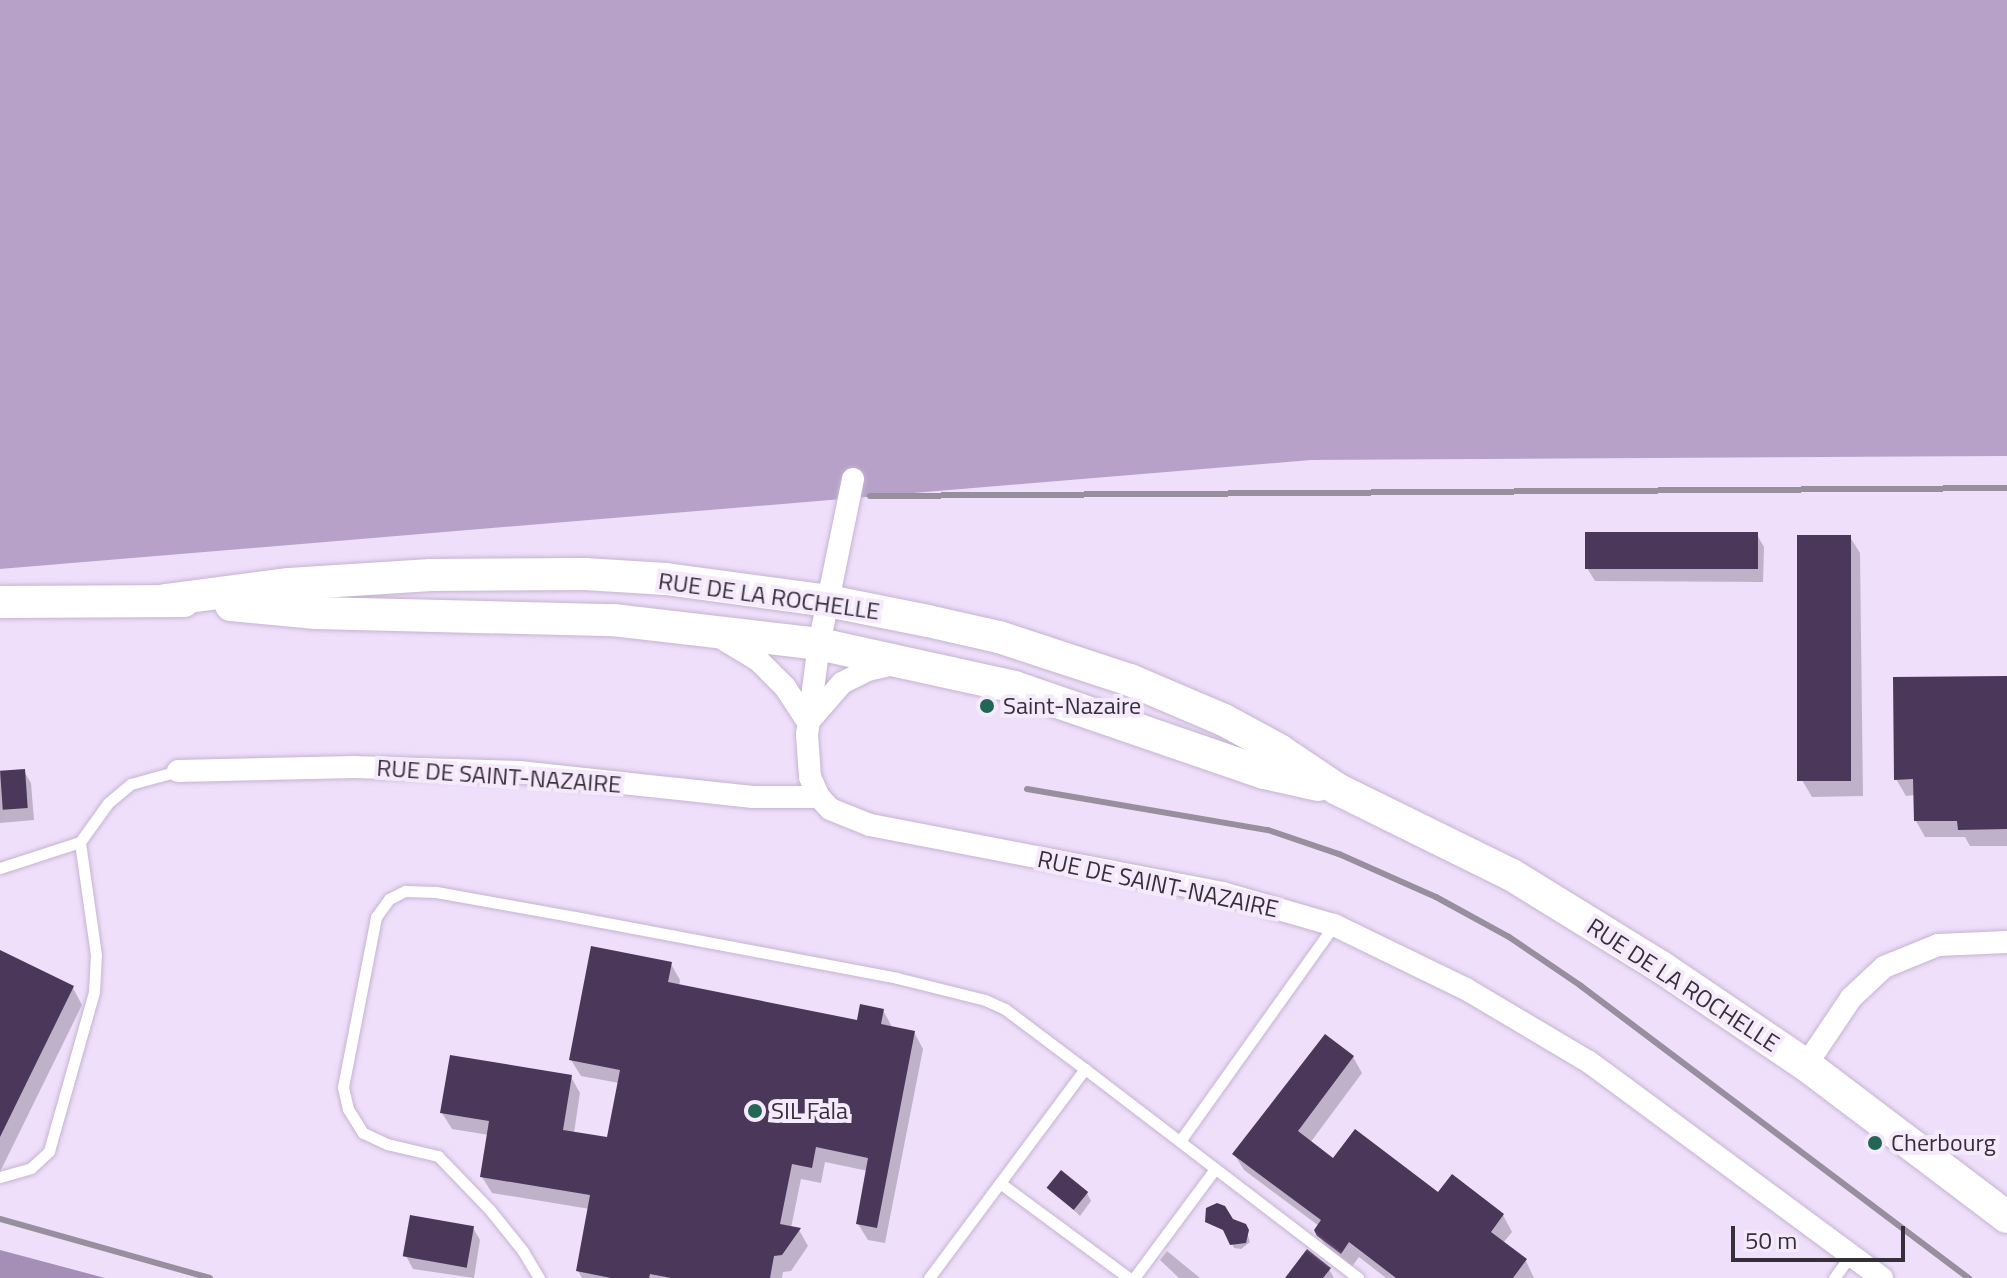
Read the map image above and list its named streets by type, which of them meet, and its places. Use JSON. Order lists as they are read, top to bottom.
{
  "streets": {
    "main road": ["RUE DE LA ROCHELLE"],
    "street": ["RUE DE SAINT-NAZAIRE"]
  },
  "places": ["Saint-Nazaire", "SIL Fala", "Cherbourg"],
  "scale_bar": "50 m"
}
